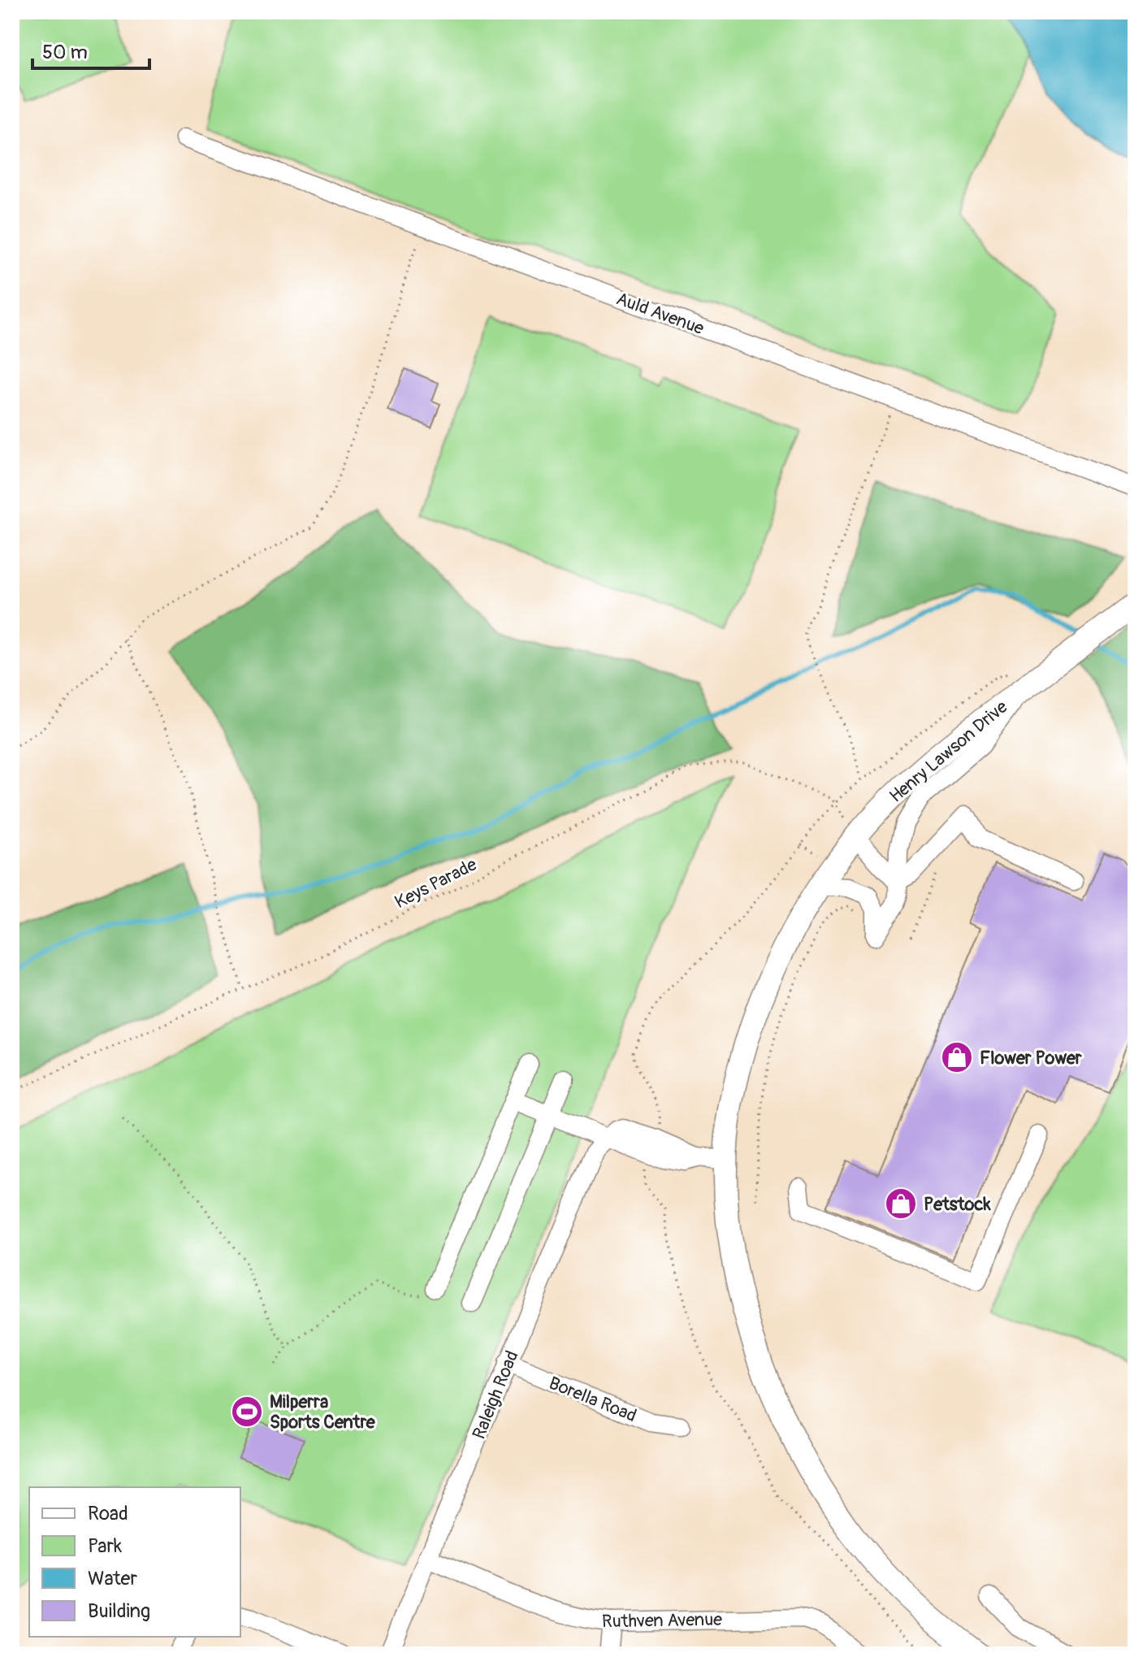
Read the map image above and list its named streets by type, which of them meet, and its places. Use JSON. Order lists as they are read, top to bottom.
{
  "streets": {
    "main road": ["Henry Lawson Drive"],
    "street": [
      "Auld Avenue",
      "Raleigh Road",
      "Borella Road",
      "Ruthven Avenue"
    ],
    "path": ["Keys Parade"]
  },
  "crossings": [
    ["Raleigh Road", "Borella Road"],
    ["Raleigh Road", "Ruthven Avenue"]
  ],
  "places": {
    "shop": ["Flower Power", "Petstock"],
    "sports": ["Milperra Sports Centre"]
  },
  "legend": [
    "Road",
    "Park",
    "Water",
    "Building"
  ],
  "scale_bar": "50 m"
}
